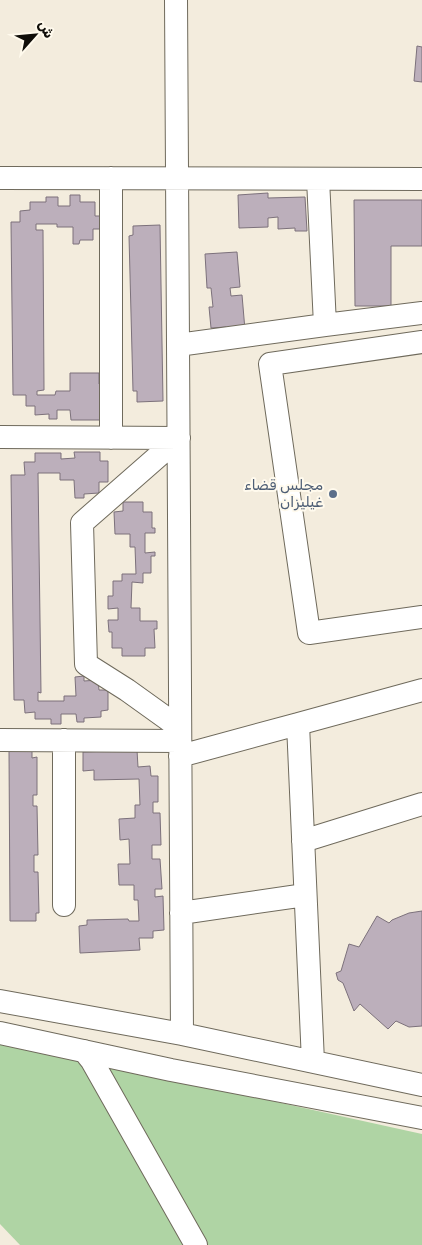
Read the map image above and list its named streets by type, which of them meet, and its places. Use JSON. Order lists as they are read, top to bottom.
{
  "places": ["مجلس قضاء غيليزان"],
  "north": "top right"
}
